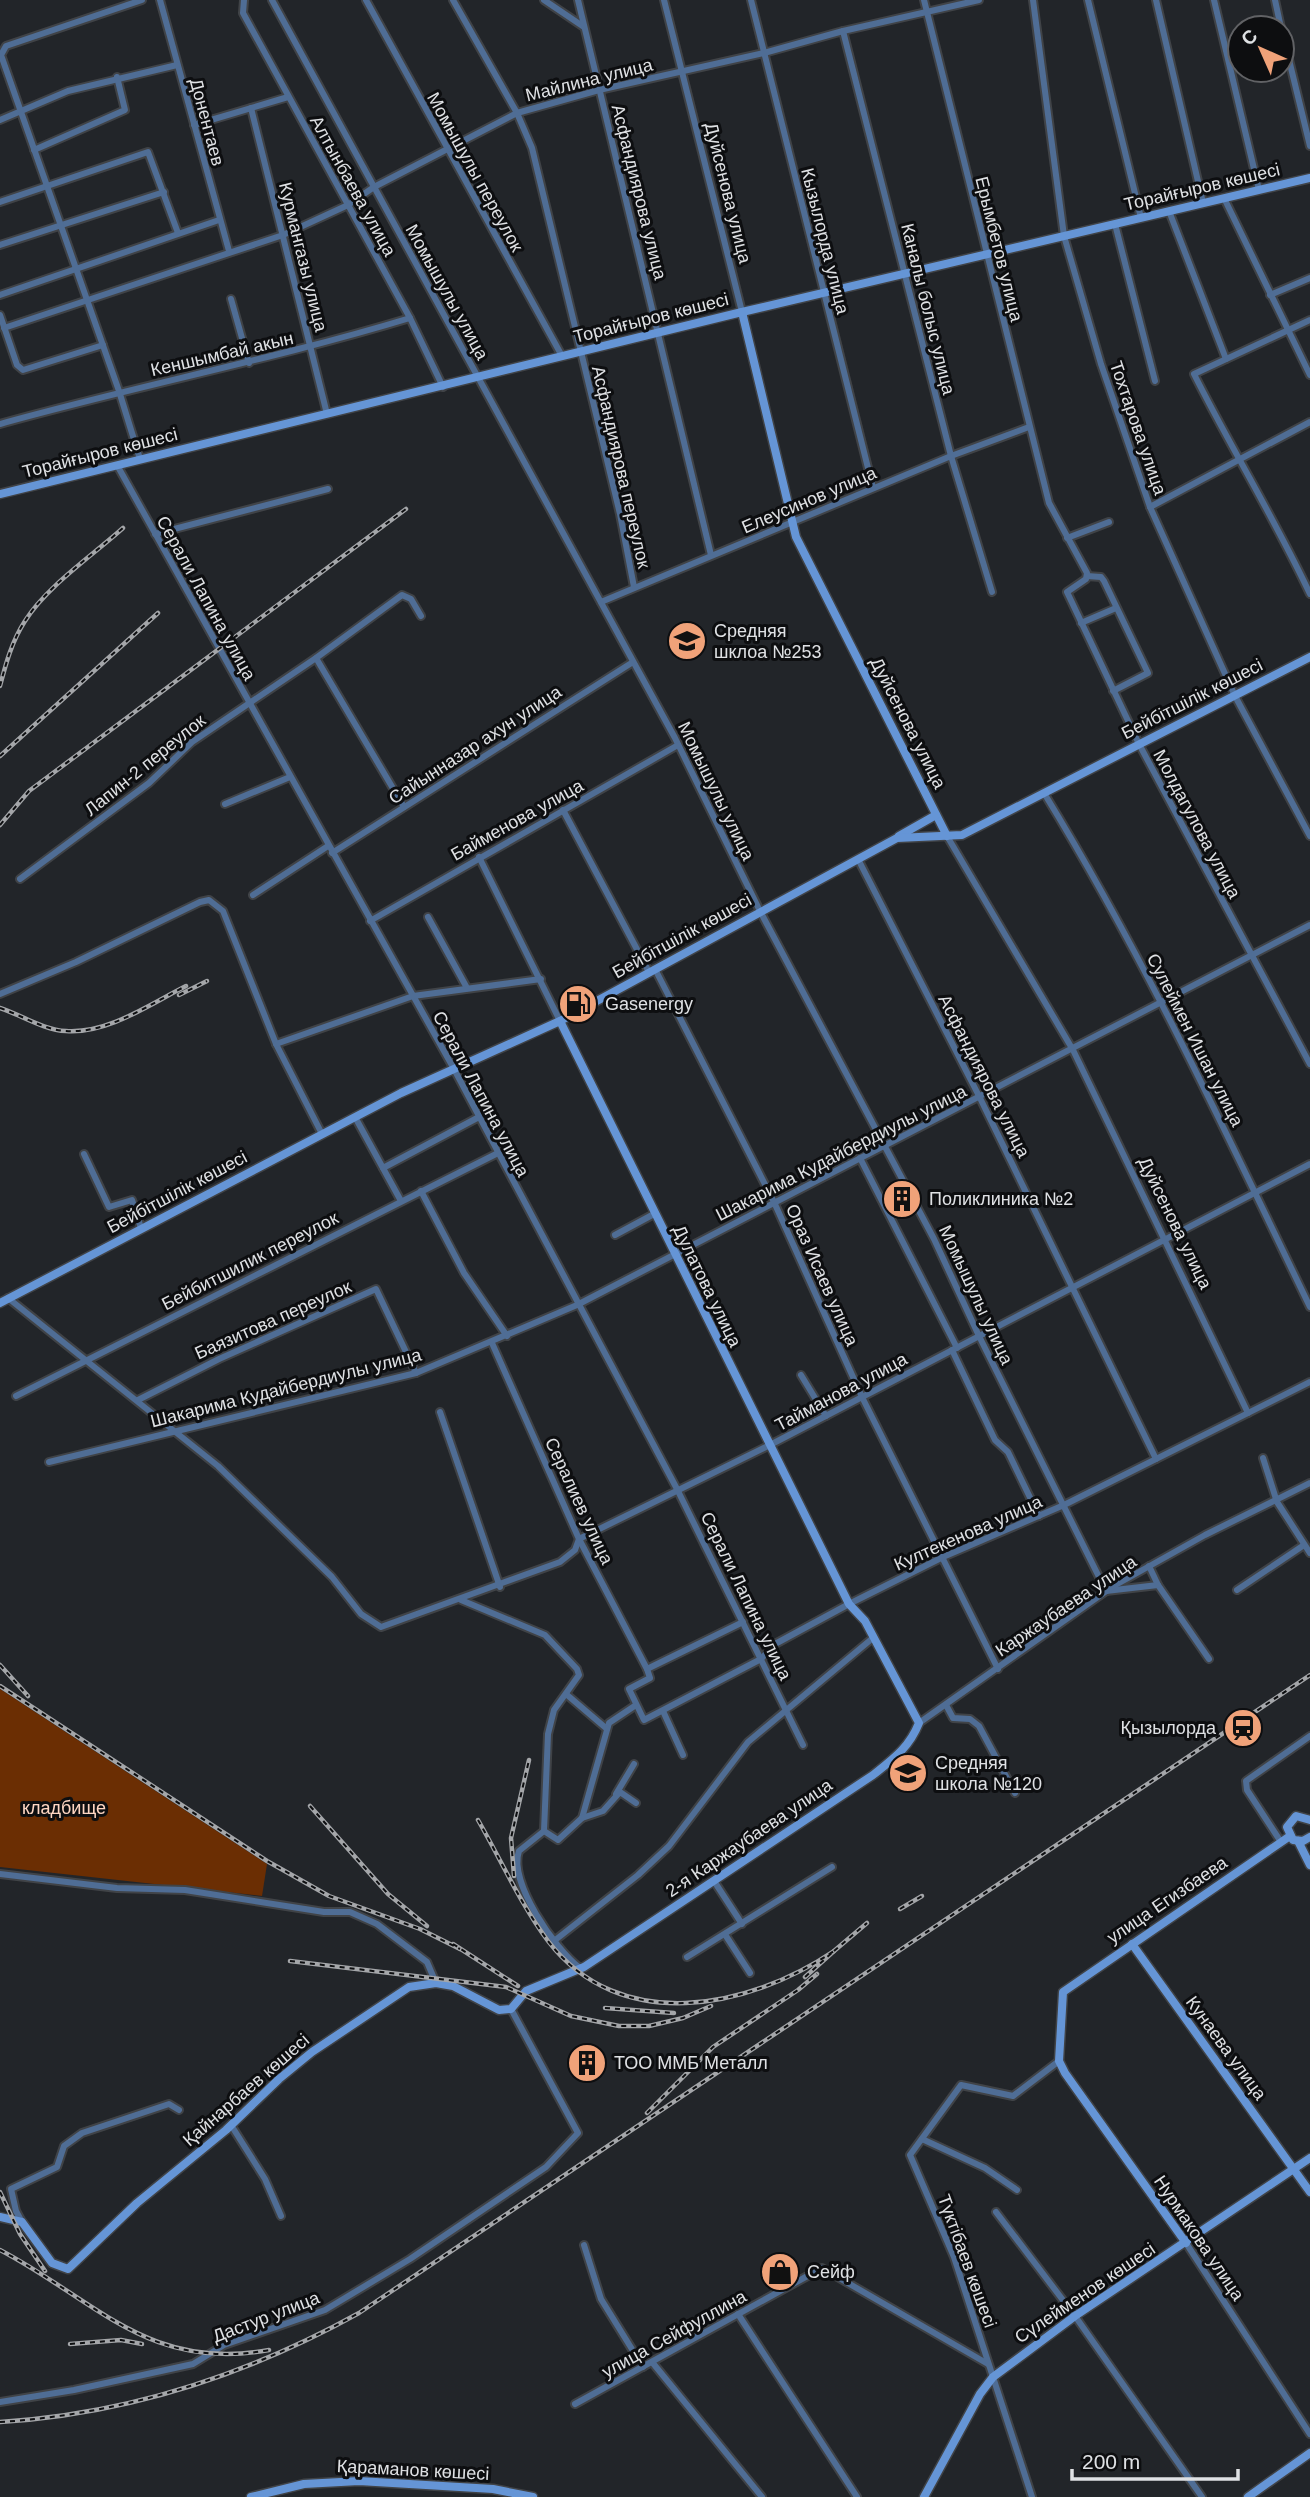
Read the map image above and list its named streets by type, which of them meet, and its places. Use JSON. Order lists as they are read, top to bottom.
{
  "streets": {
    "street": [
      "Майлина улица",
      "Донентаев",
      "Момышулы переулок",
      "Алтынбаева улица",
      "Торайғыров көшесі",
      "Асфандиярова улица",
      "Дуйсенова улица",
      "Кызылорда улица",
      "Ерымбетов улица",
      "Курмангазы улица",
      "Момышулы улица",
      "Каналы болыс улица",
      "Кеншымбай акын",
      "Тохтарова улица",
      "Асфандиярова переулок",
      "Елеусинов улица",
      "Серали Лапина улица",
      "Бейбітшілік көшесі",
      "Сайынназар ахун улица",
      "Лапин-2 переулок",
      "Байменова улица",
      "Молдагулова улица",
      "Сулеймен Ишан улица",
      "Шакарима Кудайбердиулы улица",
      "Бейбитшилик переулок",
      "Ораз Исаев улица",
      "Дулатова улица",
      "Баязитова переулок",
      "Тайманова улица",
      "Сералиев улица",
      "Култекенова улица",
      "Каржаубаева улица",
      "2-я Каржаубаева улица",
      "улица Егизбаева",
      "Кунаева улица",
      "Қайнарбаев көшесі",
      "Нурмакова улица",
      "Түктібаев көшесі",
      "Сүлейменов көшесі",
      "Дастур улица",
      "улица Сейфуллина",
      "Қараманов көшесі"
    ]
  },
  "crossings": [
    ["Майлина улица", "Донентаев"],
    ["Майлина улица", "Момышулы переулок"],
    ["Майлина улица", "Алтынбаева улица"],
    ["Майлина улица", "Асфандиярова улица"],
    ["Майлина улица", "Дуйсенова улица"],
    ["Майлина улица", "Кызылорда улица"],
    ["Майлина улица", "Ерымбетов улица"],
    ["Майлина улица", "Курмангазы улица"],
    ["Майлина улица", "Момышулы улица"],
    ["Майлина улица", "Каналы болыс улица"],
    ["Майлина улица", "Асфандиярова переулок"],
    ["Момышулы переулок", "Торайғыров көшесі"],
    ["Алтынбаева улица", "Торайғыров көшесі"],
    ["Алтынбаева улица", "Кеншымбай акын"],
    ["Торайғыров көшесі", "Асфандиярова улица"],
    ["Торайғыров көшесі", "Дуйсенова улица"],
    ["Торайғыров көшесі", "Кызылорда улица"],
    ["Торайғыров көшесі", "Ерымбетов улица"],
    ["Торайғыров көшесі", "Курмангазы улица"],
    ["Торайғыров көшесі", "Момышулы улица"],
    ["Торайғыров көшесі", "Каналы болыс улица"],
    ["Торайғыров көшесі", "Тохтарова улица"],
    ["Торайғыров көшесі", "Асфандиярова переулок"],
    ["Торайғыров көшесі", "Серали Лапина улица"],
    ["Асфандиярова улица", "Елеусинов улица"],
    ["Асфандиярова улица", "Бейбітшілік көшесі"],
    ["Асфандиярова улица", "Шакарима Кудайбердиулы улица"],
    ["Асфандиярова улица", "Тайманова улица"],
    ["Асфандиярова улица", "Култекенова улица"],
    ["Дуйсенова улица", "Елеусинов улица"],
    ["Дуйсенова улица", "Бейбітшілік көшесі"],
    ["Дуйсенова улица", "Шакарима Кудайбердиулы улица"],
    ["Дуйсенова улица", "Тайманова улица"],
    ["Дуйсенова улица", "Култекенова улица"],
    ["Кызылорда улица", "Елеусинов улица"],
    ["Ерымбетов улица", "Елеусинов улица"],
    ["Ерымбетов улица", "Молдагулова улица"],
    ["Курмангазы улица", "Кеншымбай акын"],
    ["Момышулы улица", "Елеусинов улица"],
    ["Момышулы улица", "Бейбітшілік көшесі"],
    ["Момышулы улица", "Сайынназар ахун улица"],
    ["Момышулы улица", "Байменова улица"],
    ["Момышулы улица", "Шакарима Кудайбердиулы улица"],
    ["Момышулы улица", "Тайманова улица"],
    ["Момышулы улица", "Култекенова улица"],
    ["Момышулы улица", "Каржаубаева улица"],
    ["Каналы болыс улица", "Елеусинов улица"],
    ["Тохтарова улица", "Бейбітшілік көшесі"],
    ["Асфандиярова переулок", "Елеусинов улица"],
    ["Серали Лапина улица", "Бейбітшілік көшесі"],
    ["Серали Лапина улица", "Сайынназар ахун улица"],
    ["Серали Лапина улица", "Лапин-2 переулок"],
    ["Серали Лапина улица", "Байменова улица"],
    ["Серали Лапина улица", "Шакарима Кудайбердиулы улица"],
    ["Серали Лапина улица", "Бейбитшилик переулок"],
    ["Серали Лапина улица", "Тайманова улица"],
    ["Серали Лапина улица", "Култекенова улица"],
    ["Бейбітшілік көшесі", "Молдагулова улица"],
    ["Бейбітшілік көшесі", "Сулеймен Ишан улица"],
    ["Бейбітшілік көшесі", "Ораз Исаев улица"],
    ["Бейбітшілік көшесі", "Дулатова улица"],
    ["Байменова улица", "Ораз Исаев улица"],
    ["Байменова улица", "Дулатова улица"],
    ["Молдагулова улица", "Шакарима Кудайбердиулы улица"],
    ["Сулеймен Ишан улица", "Шакарима Кудайбердиулы улица"],
    ["Сулеймен Ишан улица", "Тайманова улица"],
    ["Шакарима Кудайбердиулы улица", "Ораз Исаев улица"],
    ["Шакарима Кудайбердиулы улица", "Дулатова улица"],
    ["Шакарима Кудайбердиулы улица", "Баязитова переулок"],
    ["Шакарима Кудайбердиулы улица", "Тайманова улица"],
    ["Шакарима Кудайбердиулы улица", "Сералиев улица"],
    ["Ораз Исаев улица", "Тайманова улица"],
    ["Ораз Исаев улица", "Култекенова улица"],
    ["Ораз Исаев улица", "Каржаубаева улица"],
    ["Дулатова улица", "Тайманова улица"],
    ["Дулатова улица", "Култекенова улица"],
    ["Дулатова улица", "Каржаубаева улица"],
    ["Дулатова улица", "2-я Каржаубаева улица"],
    ["Тайманова улица", "Сералиев улица"],
    ["Каржаубаева улица", "2-я Каржаубаева улица"],
    ["улица Егизбаева", "Кунаева улица"],
    ["улица Егизбаева", "Нурмакова улица"],
    ["Кунаева улица", "Сүлейменов көшесі"],
    ["Нурмакова улица", "Сүлейменов көшесі"],
    ["Түктібаев көшесі", "Сүлейменов көшесі"],
    ["Түктібаев көшесі", "улица Сейфуллина"]
  ],
  "parks": ["кладбище"],
  "places": {
    "school or university": ["Средняя шклоа №253", "Средняя школа №120"],
    "fuel station": ["Gasenergy"],
    "building": ["Поликлиника №2", "ТОО ММБ Металл"],
    "station": ["Қызылорда"],
    "shop": ["Сейф"]
  },
  "scale_bar": "200 m",
  "north": "top left"
}
